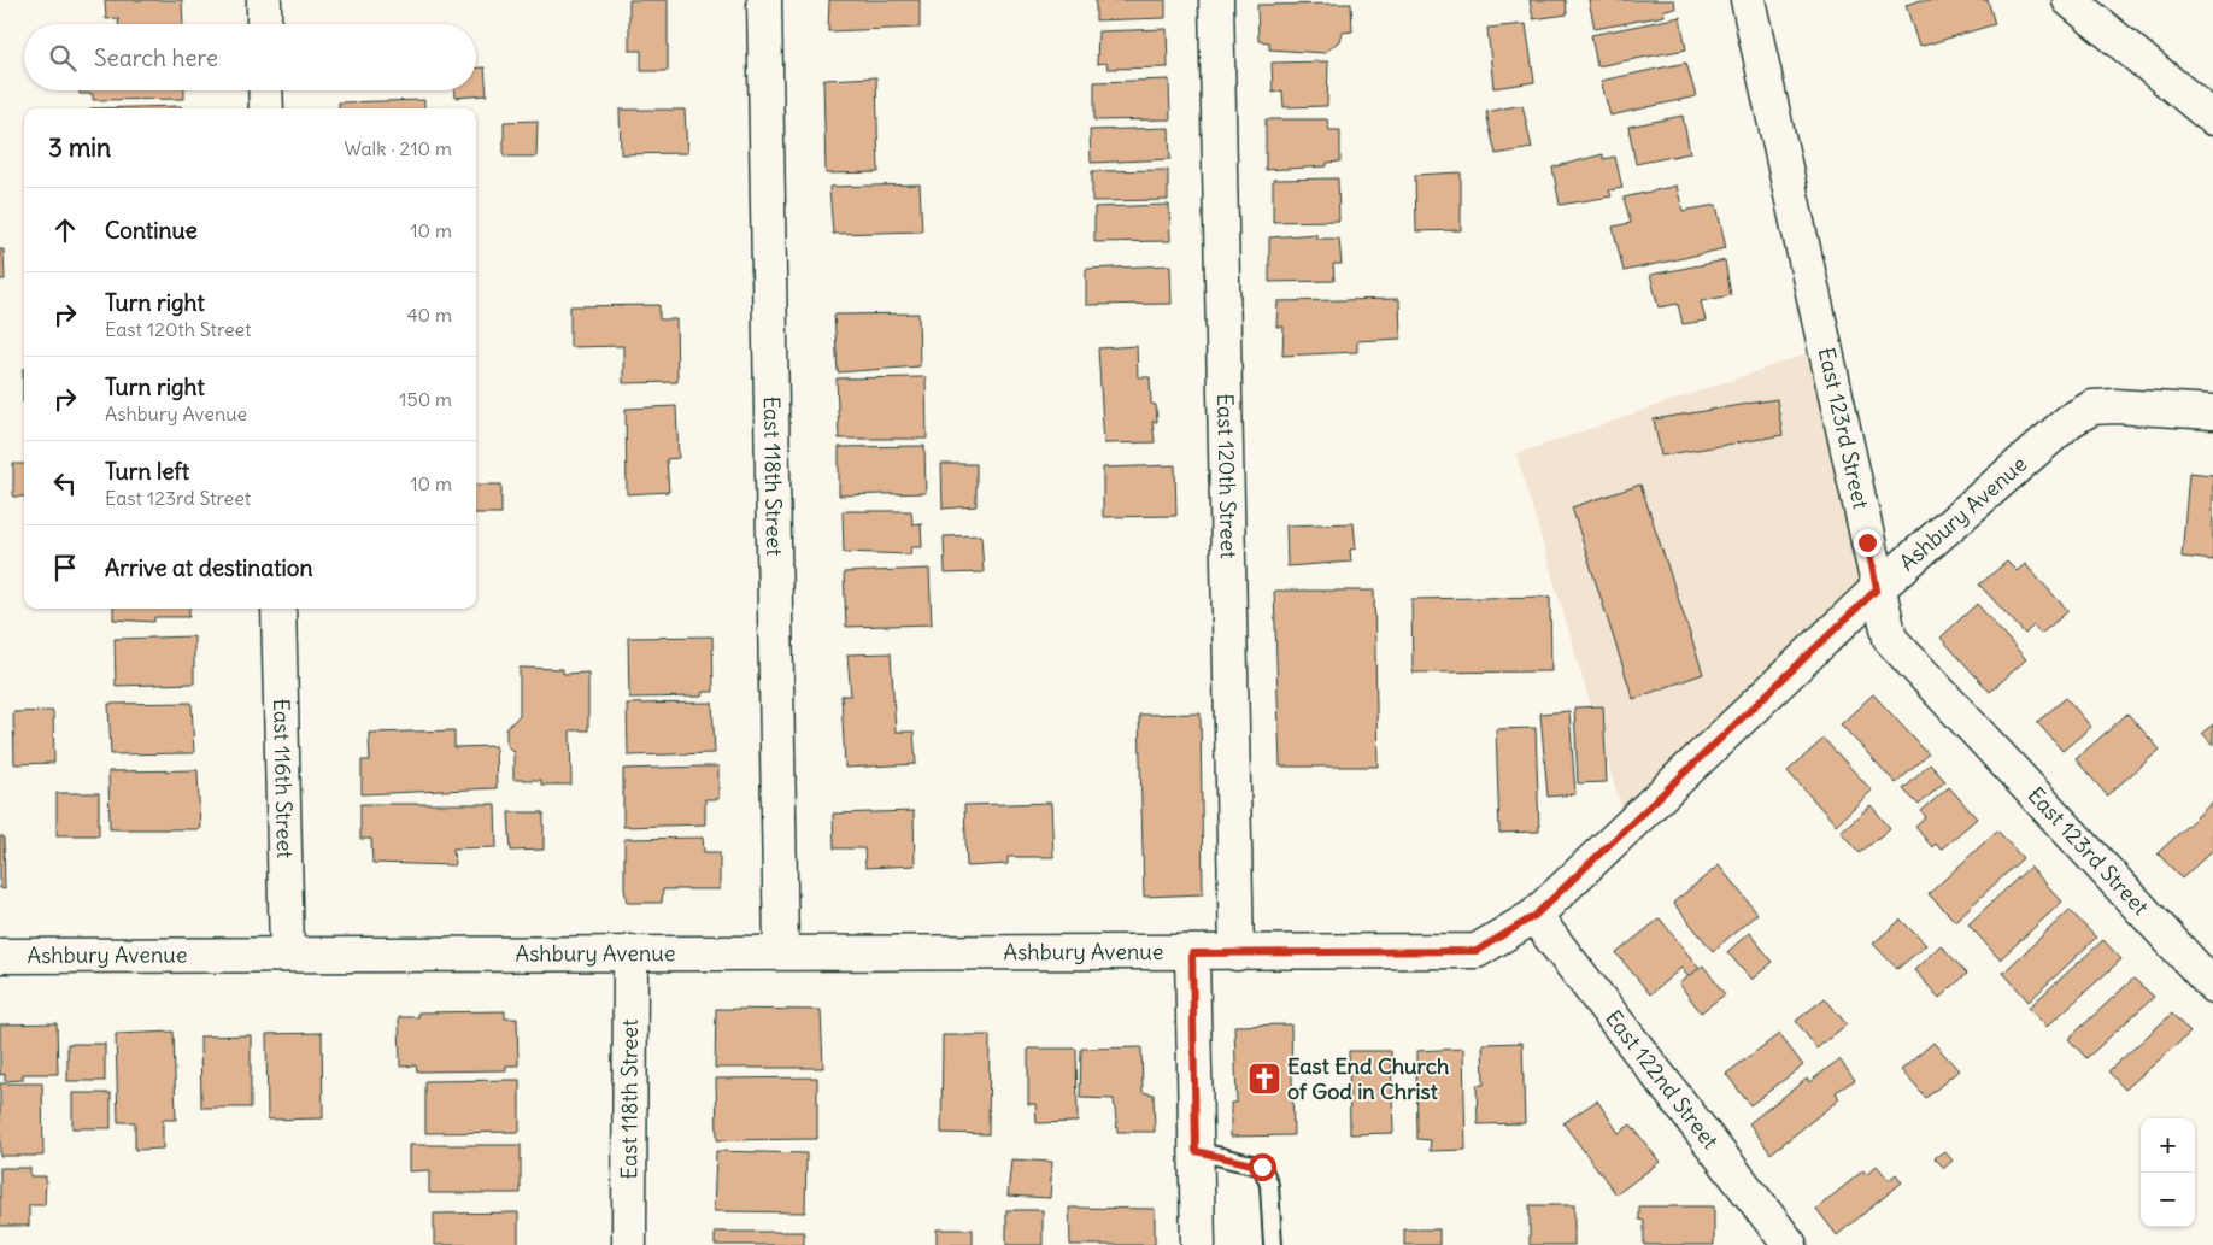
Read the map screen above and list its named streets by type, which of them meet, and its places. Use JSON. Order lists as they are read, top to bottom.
{
  "streets": {
    "street": [
      "East 123rd Street",
      "East 118th Street",
      "East 120th Street",
      "Ashbury Avenue",
      "East 116th Street",
      "East 122nd Street"
    ]
  },
  "crossings": [
    ["East 123rd Street", "Ashbury Avenue"],
    ["East 118th Street", "Ashbury Avenue"],
    ["East 120th Street", "Ashbury Avenue"],
    ["Ashbury Avenue", "East 116th Street"],
    ["Ashbury Avenue", "East 122nd Street"]
  ],
  "places": {
    "church": ["East End Church of God in Christ"]
  },
  "page": {
    "search": "Search here",
    "heading": ["3 min", "Walk · 210 m"],
    "list": [
      ["Continue", "10 m"],
      ["Turn right", "East 120th Street", "40 m"],
      ["Turn right", "Ashbury Avenue", "150 m"],
      ["Turn left", "East 123rd Street", "10 m"],
      "Arrive at destination"
    ],
    "map_buttons": ["+", "−"]
  }
}
